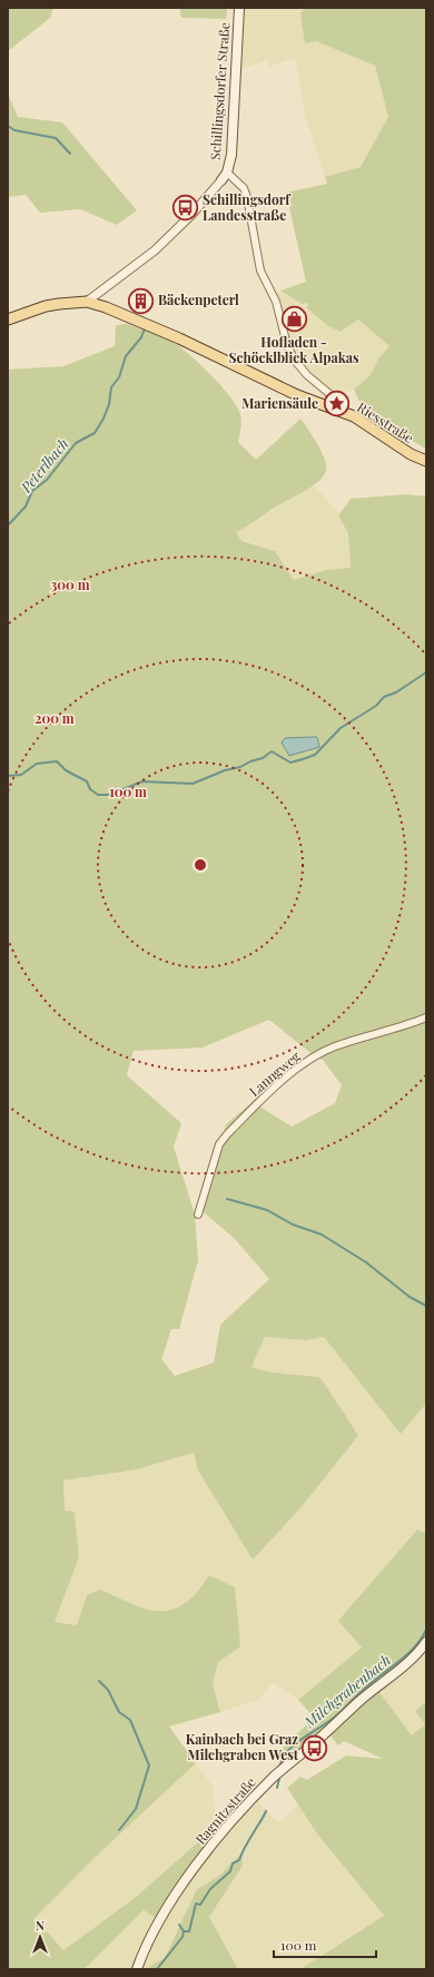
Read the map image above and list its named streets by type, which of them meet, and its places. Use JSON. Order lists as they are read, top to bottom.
{
  "streets": {
    "main road": ["Schillingsdorfer Straße", "Riesstraße", "Ragnitzstraße"],
    "street": ["Lanngweg"]
  },
  "crossings": [
    ["Schillingsdorfer Straße", "Riesstraße"]
  ],
  "water": ["Peterlbach", "Milchgrabenbach"],
  "places": {
    "bus stop": ["Schillingsdorf Landesstraße", "Kainbach bei Graz Milchgraben West"],
    "building": ["Bäckenpeterl"],
    "shop": ["Hofladen - Schöcklblick Alpakas"],
    "place": ["Mariensäule"]
  },
  "scale_bar": "100 m",
  "north": "top",
  "rings": ["300 m", "200 m", "100 m"]
}
